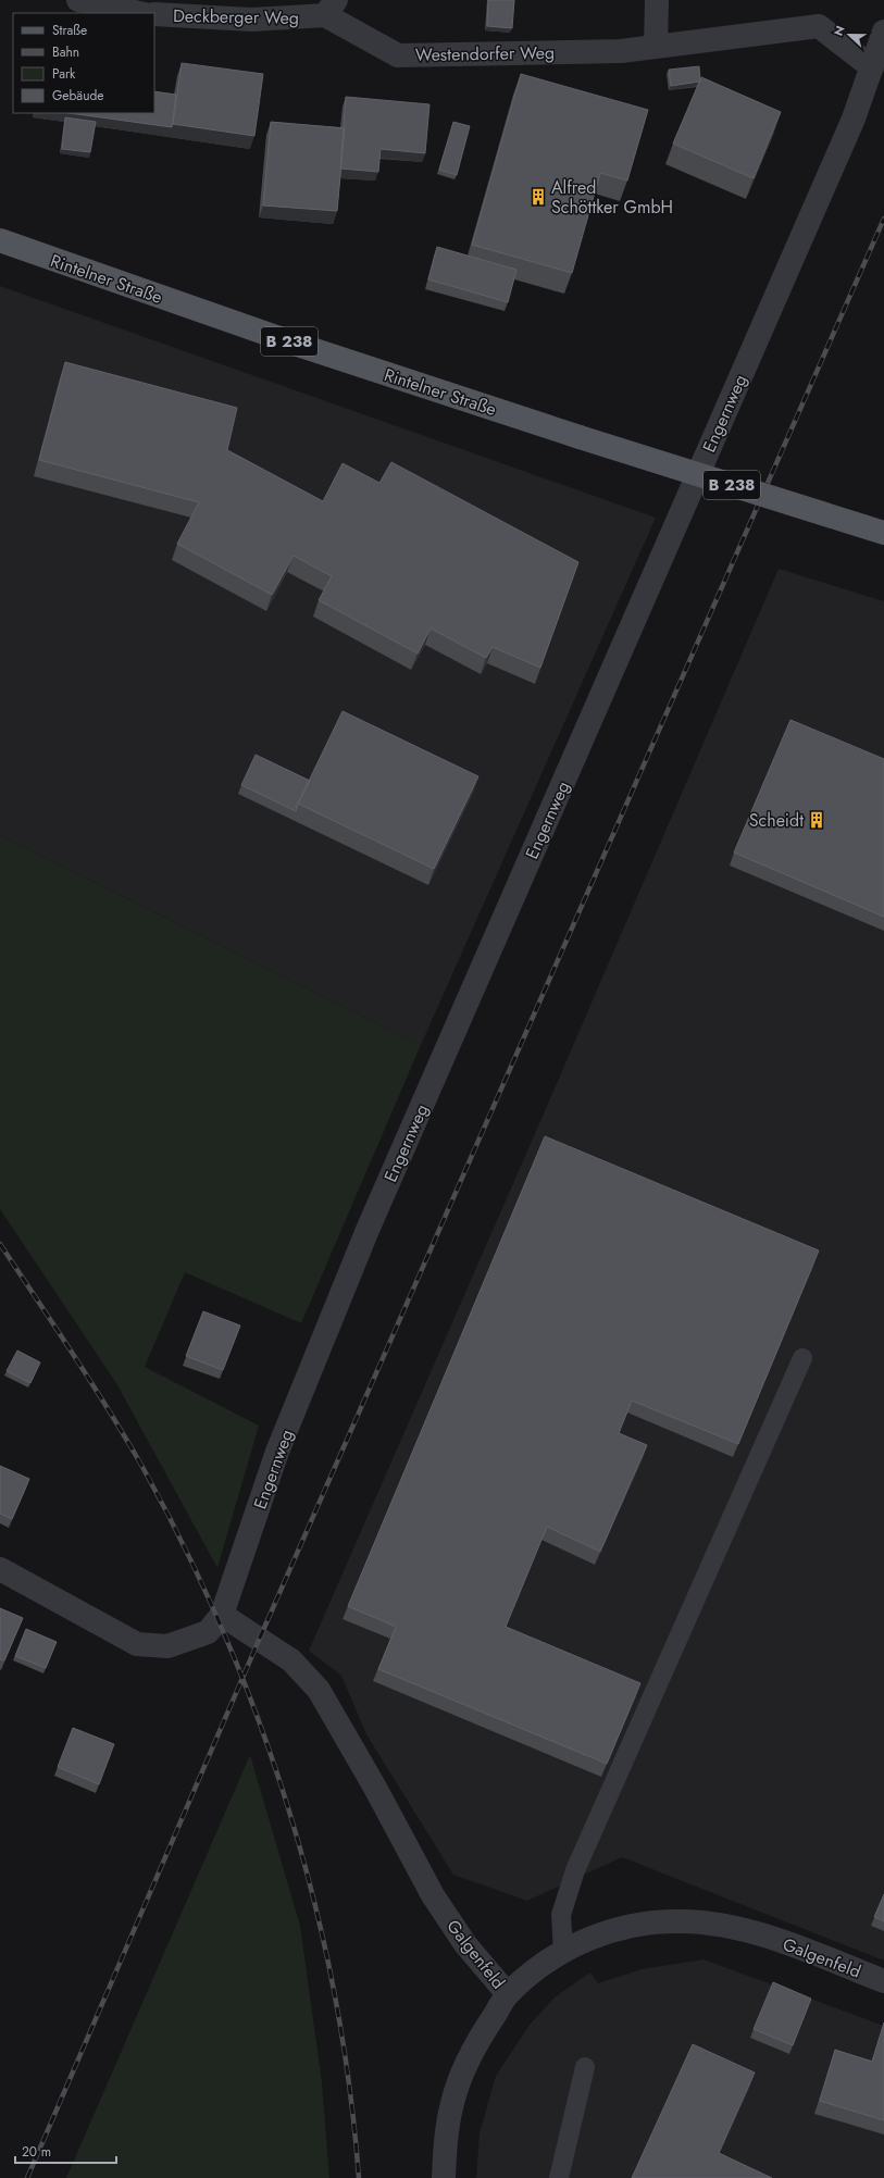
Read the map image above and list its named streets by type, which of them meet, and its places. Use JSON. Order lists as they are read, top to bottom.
{
  "streets": {
    "main road": ["Rintelner Straße", "B 238"],
    "street": [
      "Deckberger Weg",
      "Westendorfer Weg",
      "Engernweg",
      "Galgenfeld"
    ]
  },
  "crossings": [
    ["Deckberger Weg", "Westendorfer Weg"],
    ["Westendorfer Weg", "Engernweg"],
    ["Engernweg", "Galgenfeld"]
  ],
  "places": {
    "building": ["Alfred Schöttker GmbH", "Scheidt"]
  },
  "legend": [
    "Straße",
    "Bahn",
    "Park",
    "Gebäude"
  ],
  "scale_bar": "20 m",
  "north": "left"
}
